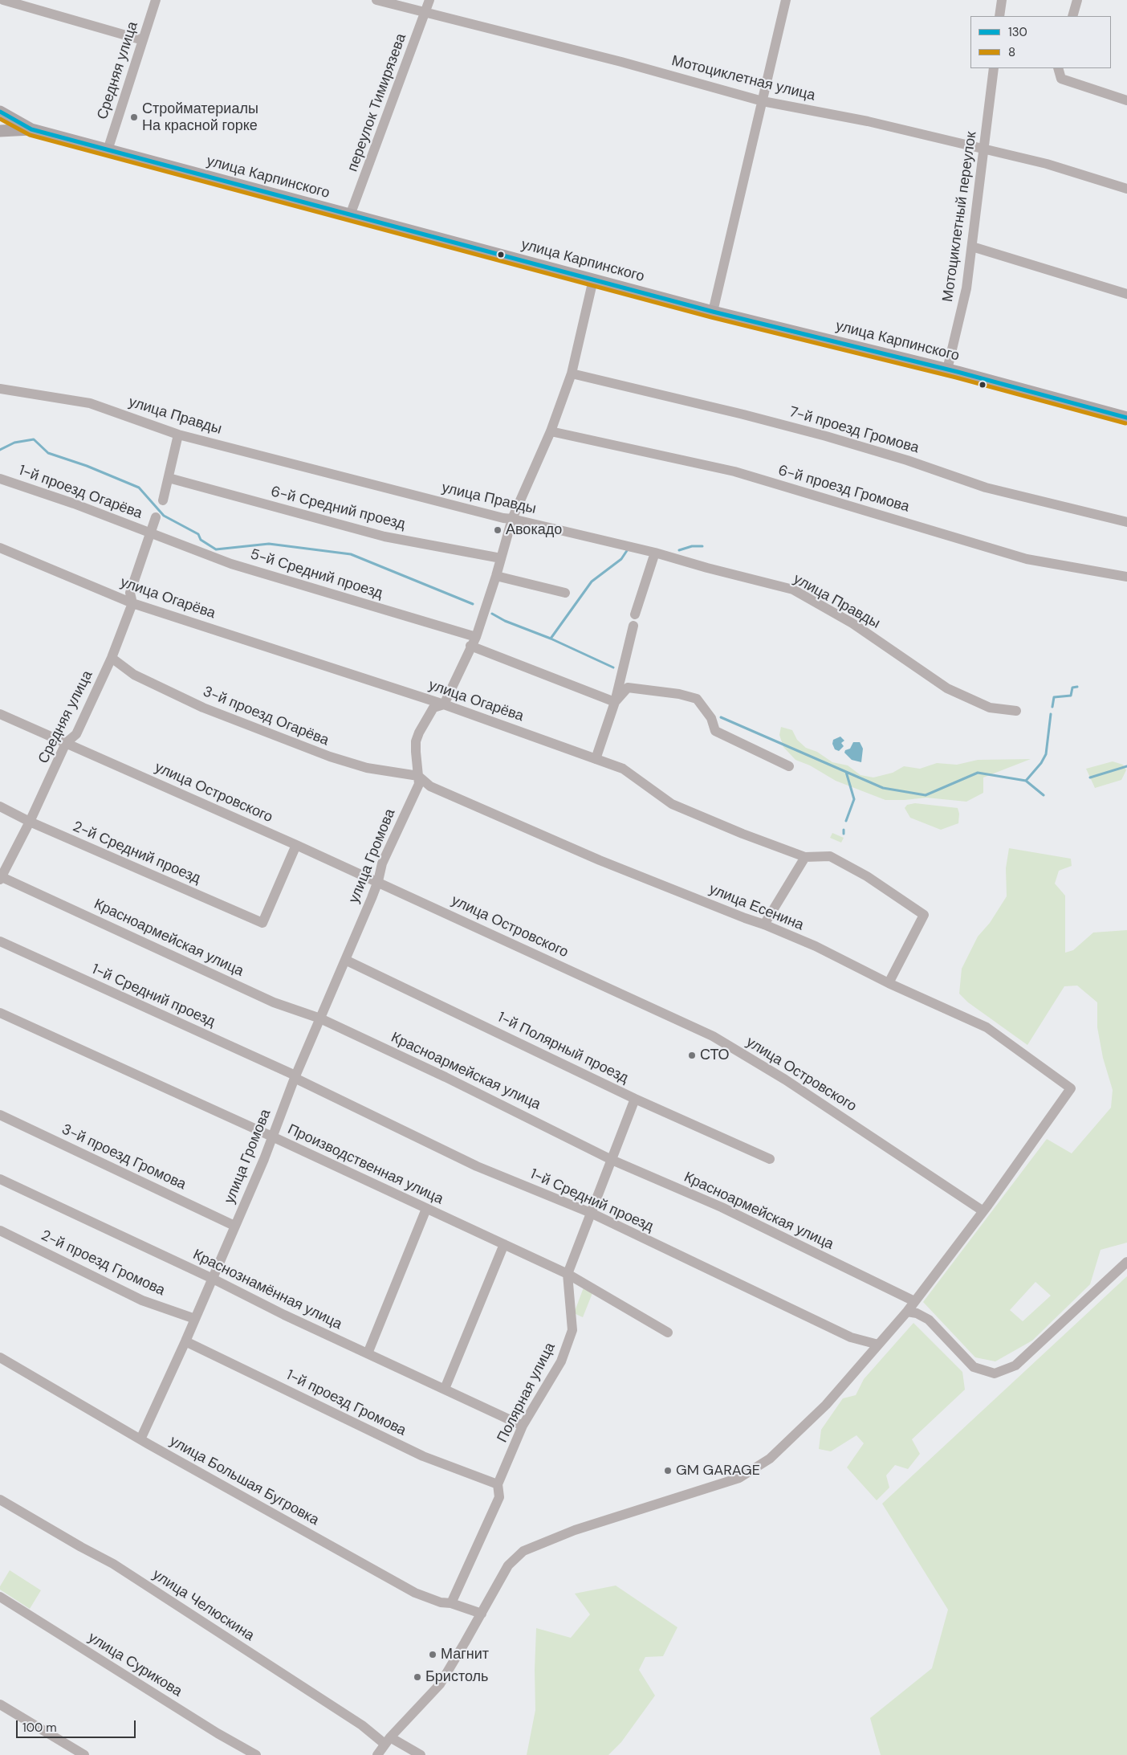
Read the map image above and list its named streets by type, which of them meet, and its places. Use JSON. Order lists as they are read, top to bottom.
{
  "streets": {
    "main road": ["улица Карпинского"],
    "street": [
      "Средняя улица",
      "Мотоциклетная улица",
      "переулок Тимирязева",
      "Мотоциклетный переулок",
      "улица Правды",
      "7-й проезд Громова",
      "6-й проезд Громова",
      "1-й проезд Огарёва",
      "6-й Средний проезд",
      "5-й Средний проезд",
      "улица Огарёва",
      "3-й проезд Огарёва",
      "улица Островского",
      "2-й Средний проезд",
      "улица Громова",
      "улица Есенина",
      "Красноармейская улица",
      "1-й Средний проезд",
      "1-й Полярный проезд",
      "3-й проезд Громова",
      "Производственная улица",
      "2-й проезд Громова",
      "Краснознамённая улица",
      "Полярная улица",
      "1-й проезд Громова",
      "улица Большая Бугровка",
      "улица Челюскина",
      "улица Сурикова"
    ]
  },
  "crossings": [
    ["Средняя улица", "улица Карпинского"],
    ["Средняя улица", "1-й проезд Огарёва"],
    ["Средняя улица", "5-й Средний проезд"],
    ["Средняя улица", "улица Огарёва"],
    ["Средняя улица", "3-й проезд Огарёва"],
    ["Средняя улица", "улица Островского"],
    ["Средняя улица", "2-й Средний проезд"],
    ["Средняя улица", "Красноармейская улица"],
    ["Мотоциклетная улица", "переулок Тимирязева"],
    ["Мотоциклетная улица", "Мотоциклетный переулок"],
    ["переулок Тимирязева", "улица Карпинского"],
    ["улица Карпинского", "Мотоциклетный переулок"],
    ["улица Карпинского", "улица Громова"],
    ["улица Правды", "улица Громова"],
    ["7-й проезд Громова", "улица Громова"],
    ["6-й проезд Громова", "улица Громова"],
    ["1-й проезд Огарёва", "5-й Средний проезд"],
    ["6-й Средний проезд", "улица Громова"],
    ["5-й Средний проезд", "улица Громова"],
    ["улица Огарёва", "улица Громова"],
    ["улица Огарёва", "улица Есенина"],
    ["3-й проезд Огарёва", "улица Громова"],
    ["3-й проезд Огарёва", "улица Есенина"],
    ["улица Островского", "2-й Средний проезд"],
    ["улица Островского", "улица Громова"],
    ["улица Островского", "улица Есенина"],
    ["улица Громова", "улица Есенина"],
    ["улица Громова", "Красноармейская улица"],
    ["улица Громова", "1-й Средний проезд"],
    ["улица Громова", "1-й Полярный проезд"],
    ["улица Громова", "3-й проезд Громова"],
    ["улица Громова", "Производственная улица"],
    ["улица Громова", "2-й проезд Громова"],
    ["улица Громова", "Краснознамённая улица"],
    ["улица Громова", "1-й проезд Громова"],
    ["улица Громова", "улица Большая Бугровка"],
    ["Красноармейская улица", "Полярная улица"],
    ["1-й Средний проезд", "Полярная улица"],
    ["1-й Полярный проезд", "Полярная улица"],
    ["Производственная улица", "Полярная улица"],
    ["Краснознамённая улица", "Полярная улица"],
    ["Полярная улица", "1-й проезд Громова"],
    ["Полярная улица", "улица Большая Бугровка"]
  ],
  "places": [
    "Стройматериалы На красной горке",
    "Авокадо",
    "СТО",
    "GM GARAGE",
    "Магнит",
    "Бристоль"
  ],
  "lines": ["transit line 130", "transit line 8"],
  "legend": ["130", "8"],
  "scale_bar": "100 m"
}
